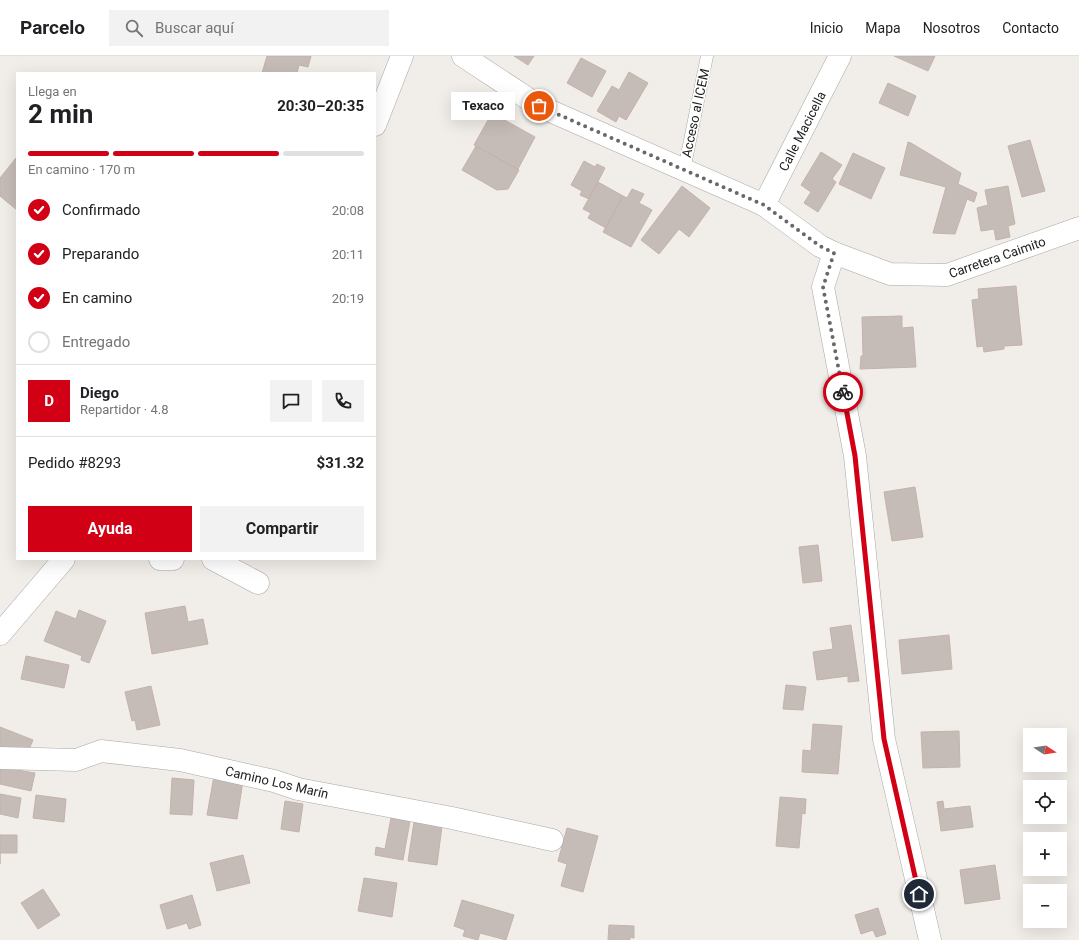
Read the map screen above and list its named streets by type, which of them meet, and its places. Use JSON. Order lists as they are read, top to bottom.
{
  "streets": {
    "street": ["Calle Macicella", "Carretera Caimito", "Camino Los Marín"],
    "lane": ["Acceso al ICEM"]
  },
  "crossings": [
    ["Acceso al ICEM", "Carretera Caimito"],
    ["Calle Macicella", "Carretera Caimito"]
  ],
  "places": ["Texaco"],
  "north": "right",
  "page": {
    "header": "Parcelo",
    "search": "Buscar aquí",
    "nav": [
      "Inicio",
      "Mapa",
      "Nosotros",
      "Contacto"
    ],
    "heading": ["2 min", "Llega en", "20:30–20:35"],
    "panel": [
      "Diego",
      "Repartidor · 4.8",
      "Pedido #8293",
      "$31.32"
    ],
    "bubble": "Texaco",
    "bar": "En camino · 170 m",
    "list": [
      ["Confirmado", "20:08"],
      ["Preparando", "20:11"],
      ["En camino", "20:19"],
      "Entregado"
    ],
    "round": "D",
    "buttons": ["Ayuda", "Compartir"],
    "map_buttons": ["+", "−"]
  }
}
